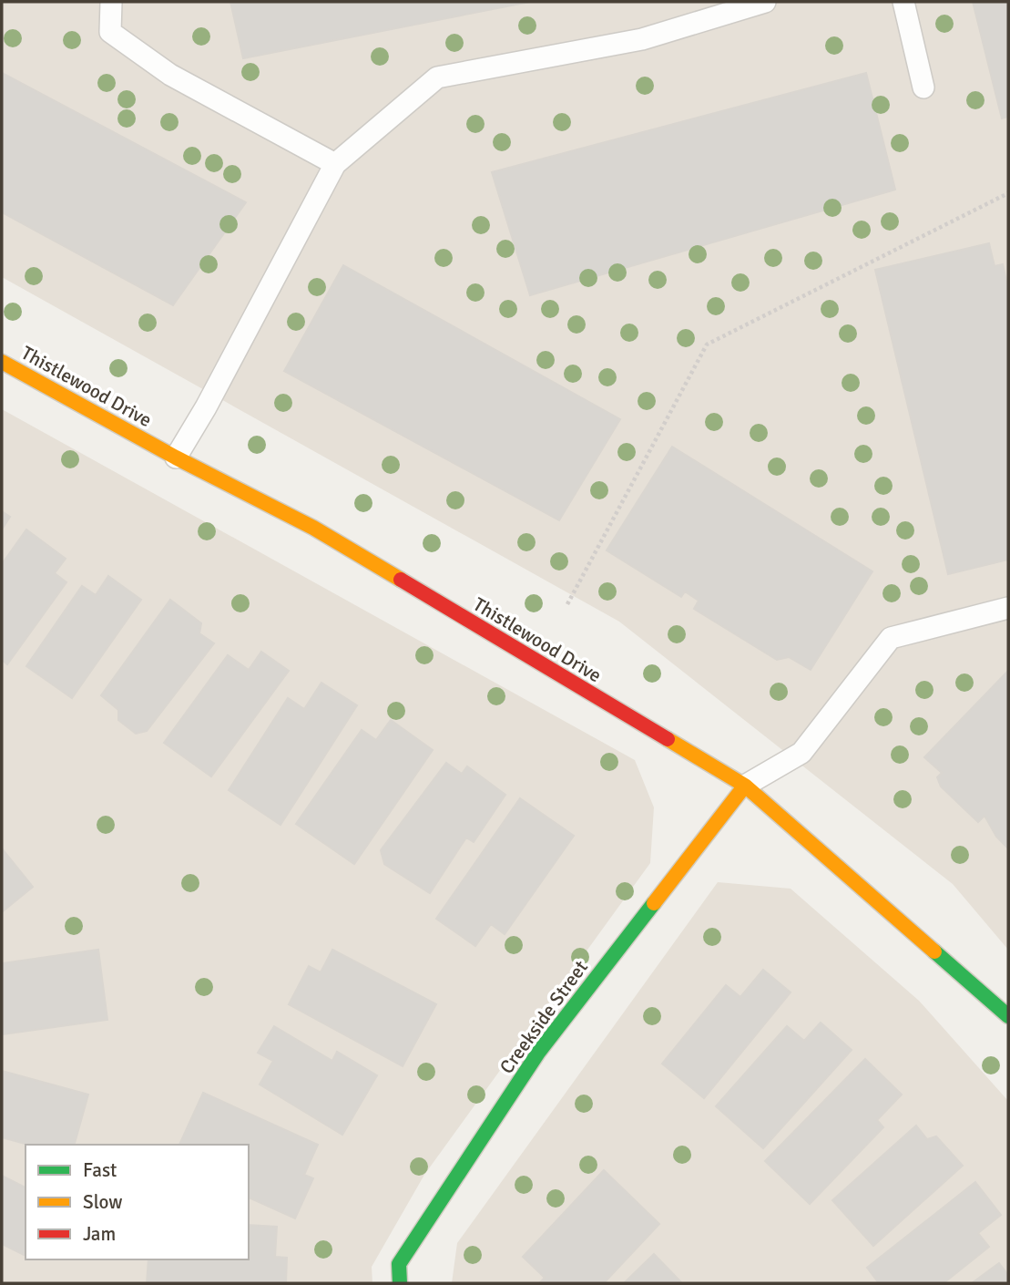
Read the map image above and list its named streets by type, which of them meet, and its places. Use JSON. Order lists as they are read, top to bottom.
{
  "streets": {
    "street": ["Thistlewood Drive", "Creekside Street"]
  },
  "crossings": [
    ["Thistlewood Drive", "Creekside Street"]
  ],
  "legend": ["Fast", "Slow", "Jam"]
}
